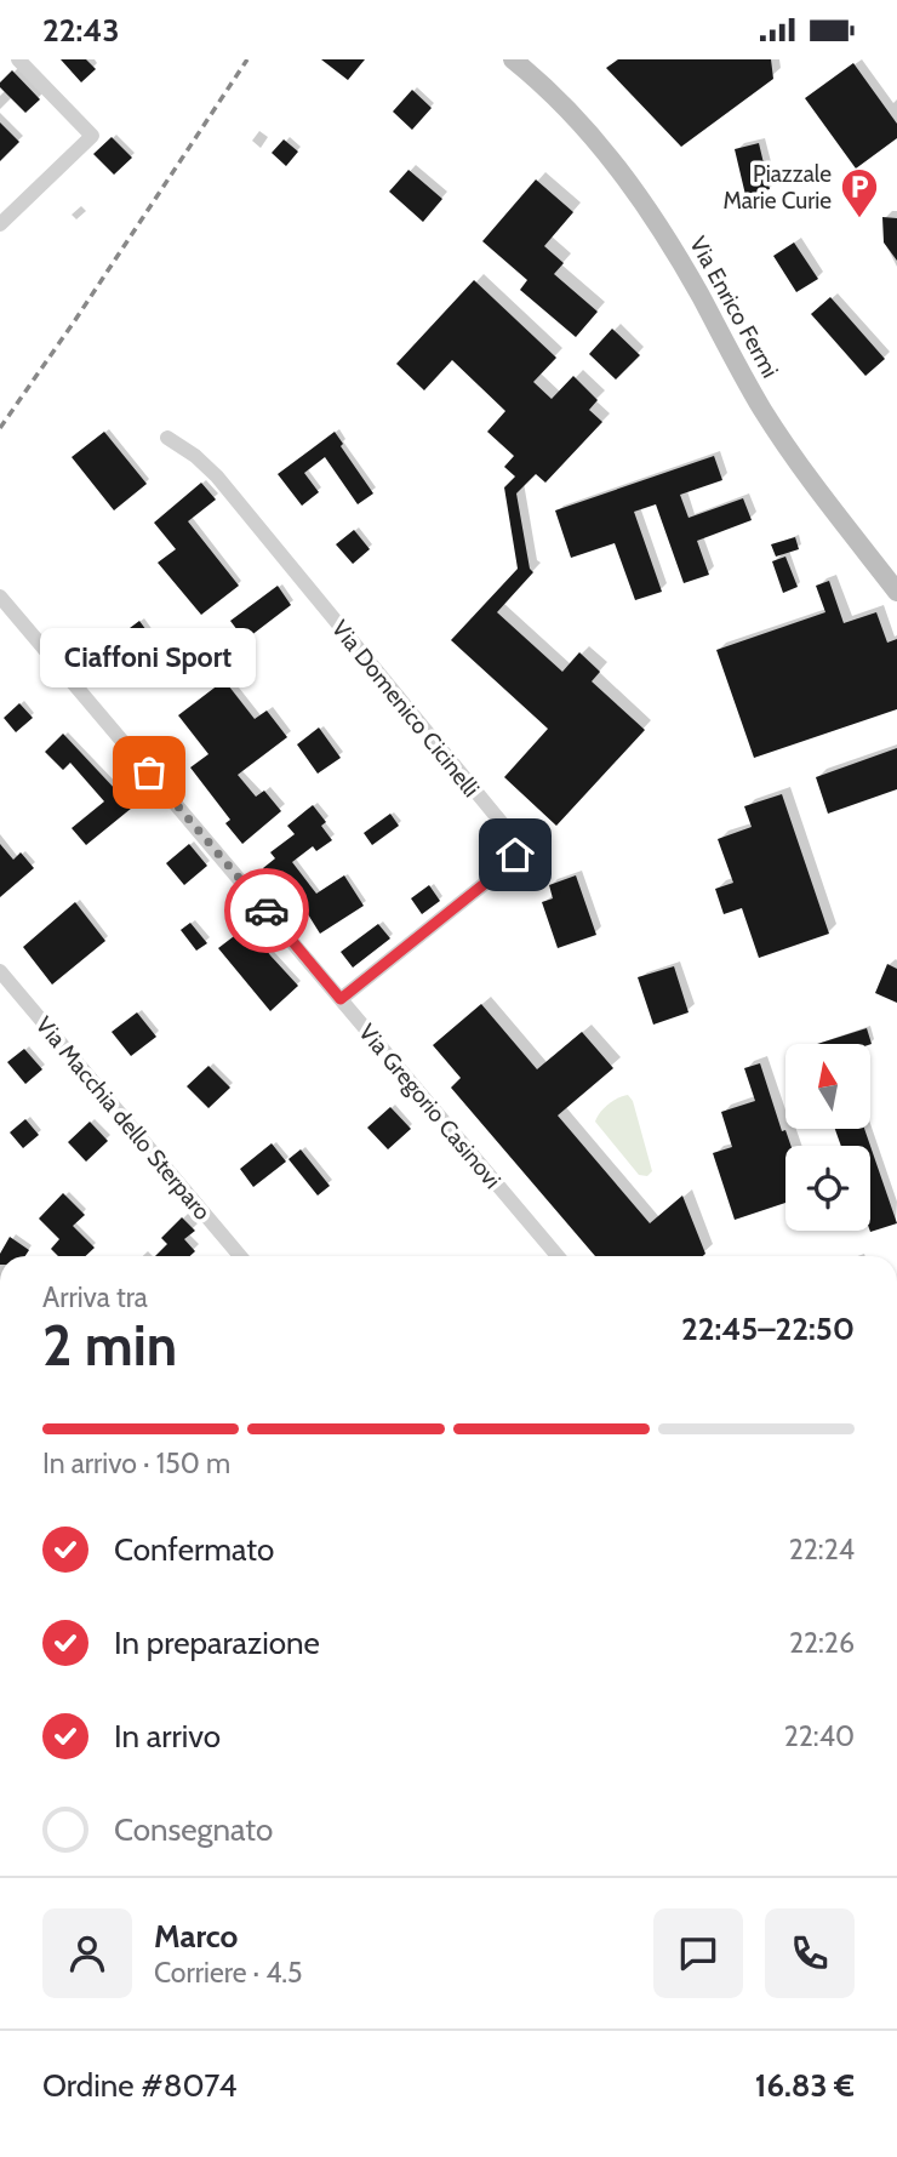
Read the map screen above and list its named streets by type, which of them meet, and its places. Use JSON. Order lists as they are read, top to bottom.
{
  "streets": {
    "street": [
      "Via Enrico Fermi",
      "Via Domenico Cicinelli",
      "Via Gregorio Casinovi",
      "Via Macchia dello Sterparo"
    ]
  },
  "crossings": [
    ["Via Domenico Cicinelli", "Via Gregorio Casinovi"]
  ],
  "places": {
    "parking": ["Piazzale Marie Curie"],
    "other": ["Ciaffoni Sport"]
  },
  "north": "top",
  "page": {
    "status": "22:43",
    "bubble": "Ciaffoni Sport",
    "heading": ["2 min", "Arriva tra", "22:45–22:50"],
    "panel": [
      "Marco",
      "Corriere · 4.5",
      "Ordine #8074",
      "16.83 €"
    ],
    "bar": "In arrivo · 150 m",
    "list": [
      ["Confermato", "22:24"],
      ["In preparazione", "22:26"],
      ["In arrivo", "22:40"],
      "Consegnato"
    ]
  }
}
